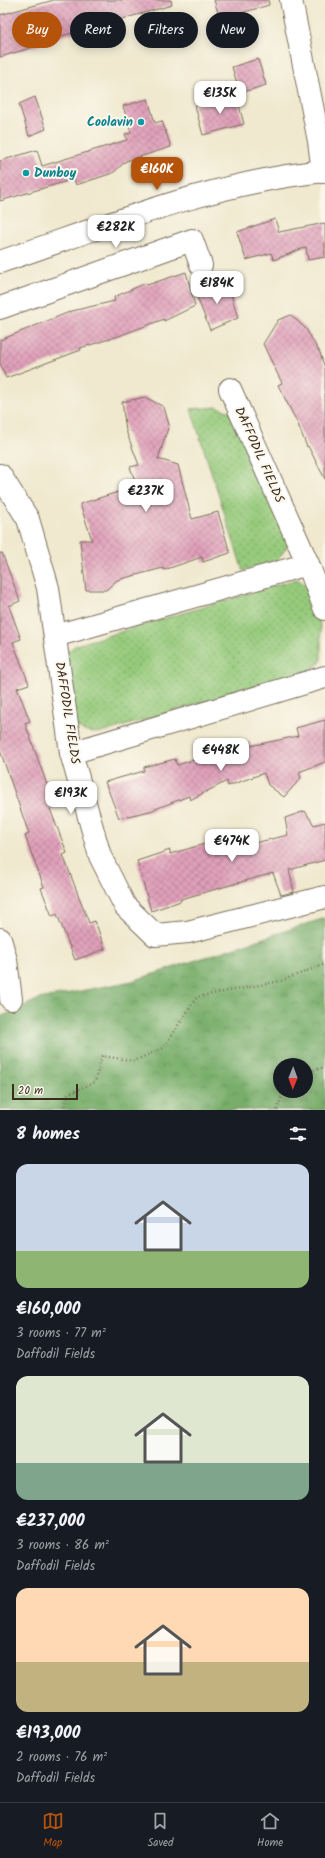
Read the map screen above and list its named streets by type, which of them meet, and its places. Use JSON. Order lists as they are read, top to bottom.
{
  "streets": {
    "street": ["DAFFODIL FIELDS"]
  },
  "places": ["Coolavin", "Dunboy"],
  "scale_bar": "20 m",
  "north": "bottom",
  "page": {
    "chip": [
      "Buy",
      "Rent",
      "Filters",
      "New"
    ],
    "price": [
      "€135K",
      "€160K",
      "€282K",
      "€184K",
      "€237K",
      "€448K",
      "€193K",
      "€474K"
    ],
    "scale": "20 m",
    "heading": "8 homes",
    "list": [
      {
        "name": "€160,000",
        "note": "3 rooms · 77 m² · Daffodil Fields"
      },
      {
        "name": "€237,000",
        "note": "3 rooms · 86 m² · Daffodil Fields"
      },
      {
        "name": "€193,000",
        "note": "2 rooms · 76 m² · Daffodil Fields"
      }
    ],
    "tabs": ["Map", "Saved", "Home"]
  }
}
